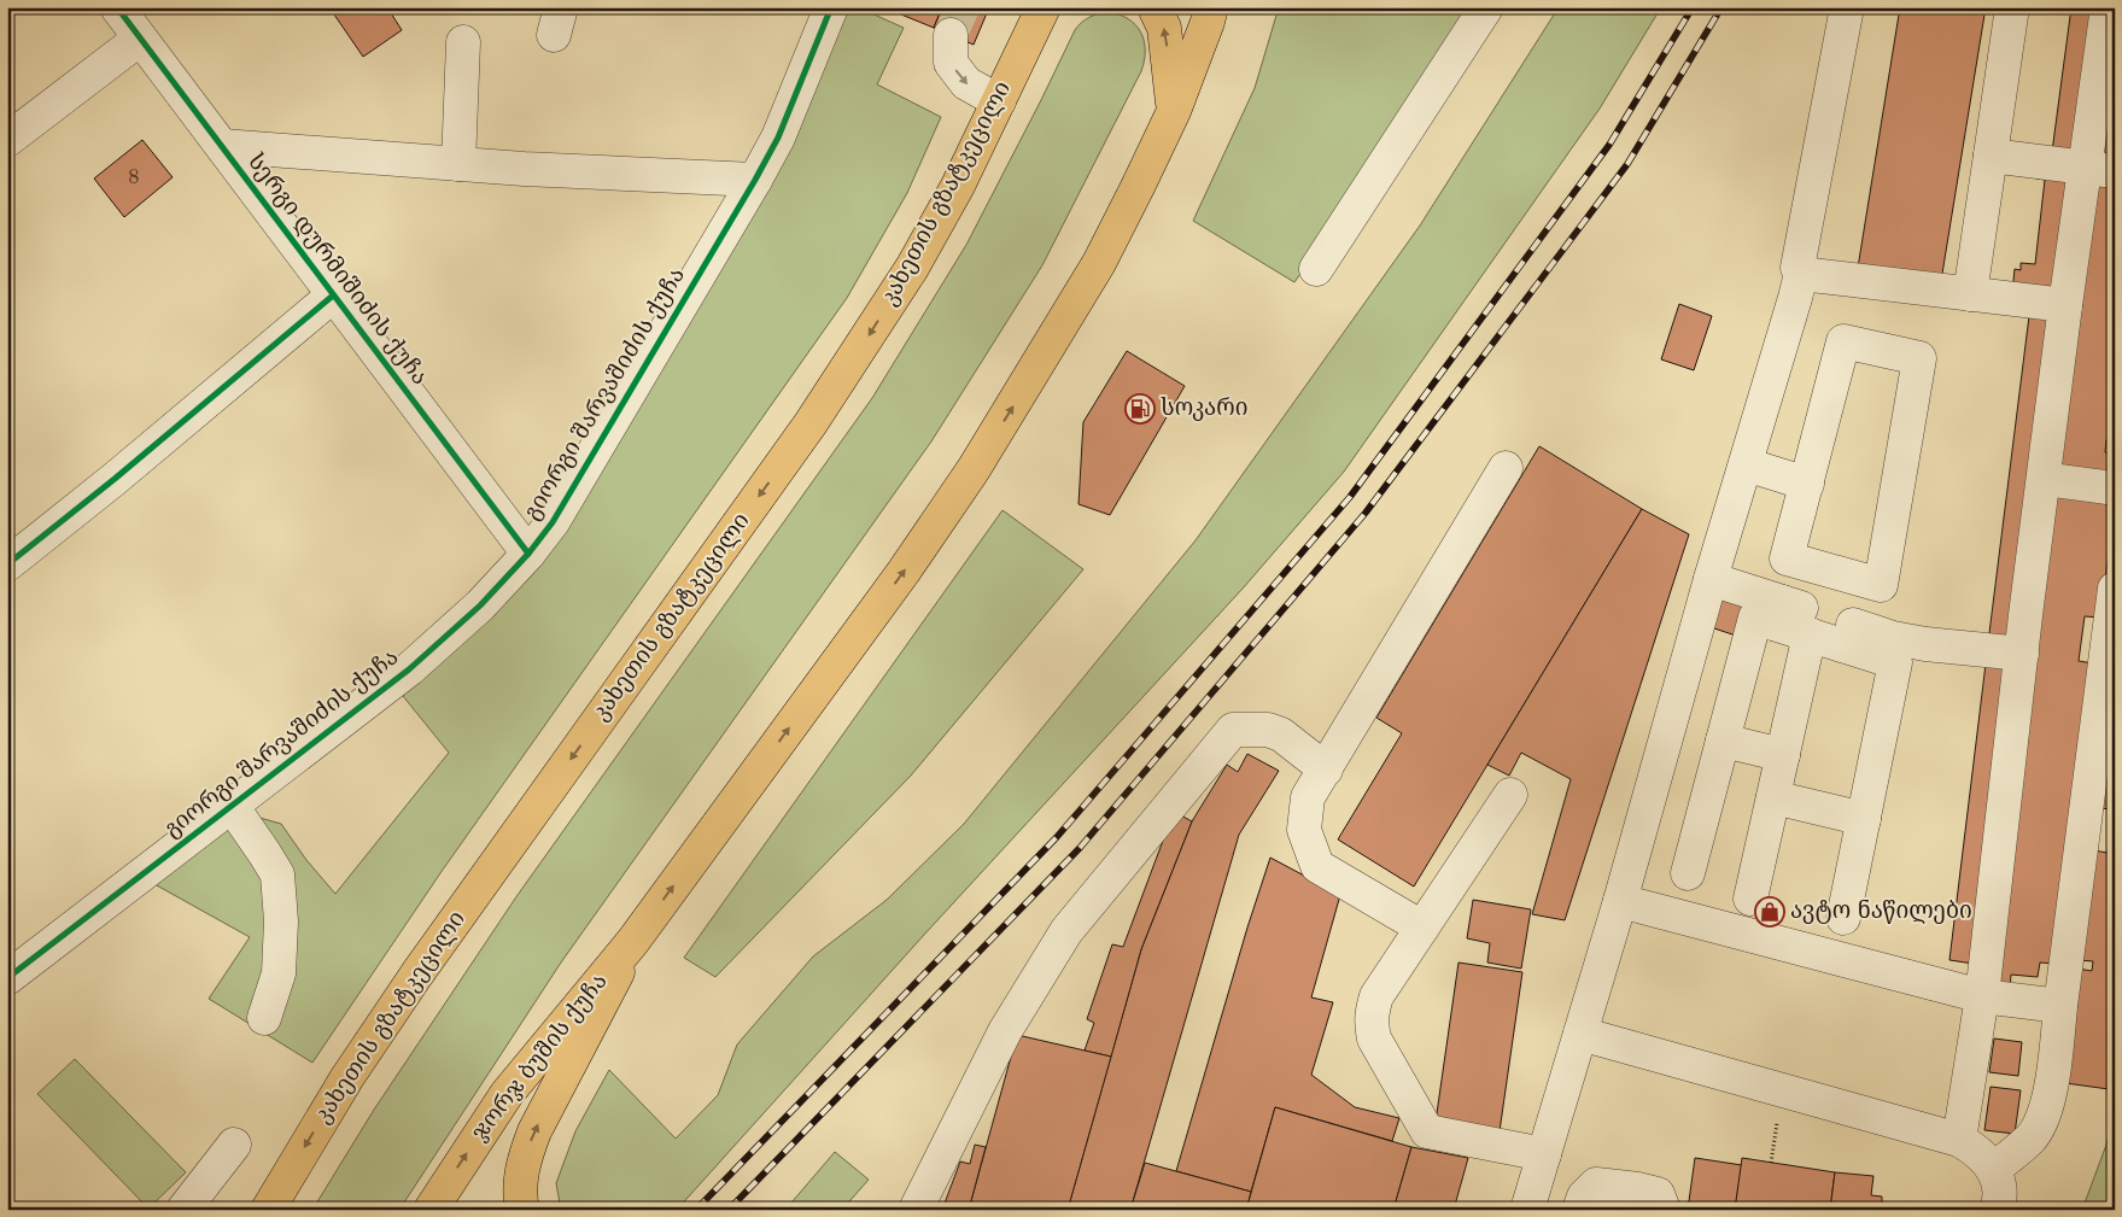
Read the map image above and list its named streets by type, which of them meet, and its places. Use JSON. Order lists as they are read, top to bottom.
{
  "streets": {
    "main road": ["კახეთის გზატკეცილი", "ჯორჯ ბუშის ქუჩა"],
    "street": ["სერგი დურმიშიძის ქუჩა", "გიორგი შარვაშიძის ქუჩა"]
  },
  "crossings": [
    ["სერგი დურმიშიძის ქუჩა", "გიორგი შარვაშიძის ქუჩა"]
  ],
  "places": {
    "fuel station": ["სოკარი"],
    "shop": ["ავტო ნაწილები"]
  },
  "house_numbers": ["8"]
}
